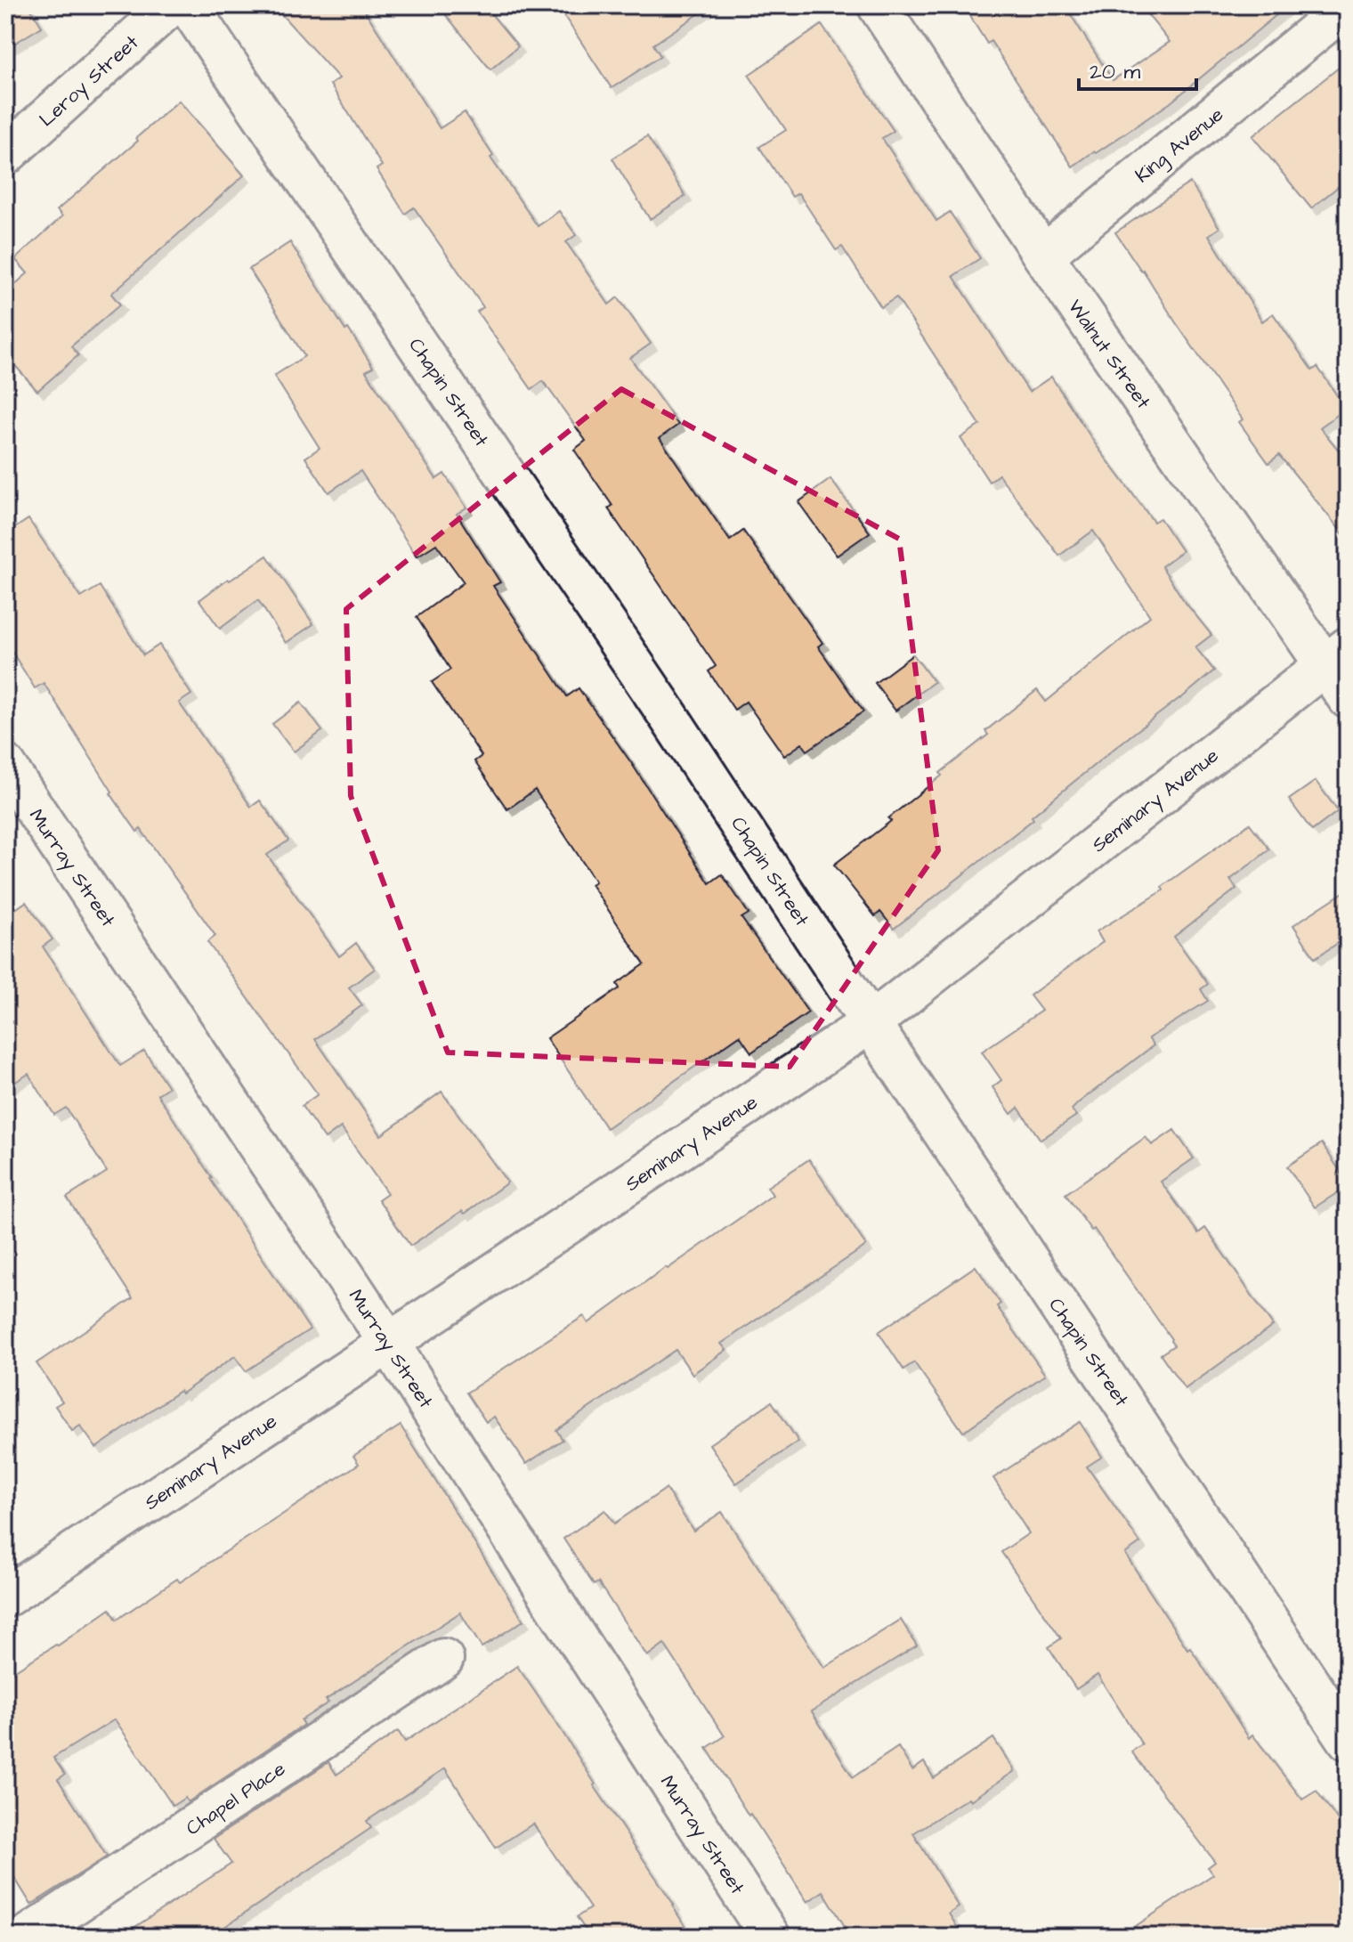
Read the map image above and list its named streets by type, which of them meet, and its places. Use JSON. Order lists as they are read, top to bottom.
{
  "streets": {
    "street": [
      "Leroy Street",
      "King Avenue",
      "Walnut Street",
      "Chapin Street",
      "Seminary Avenue",
      "Murray Street",
      "Chapel Place"
    ]
  },
  "crossings": [
    ["King Avenue", "Walnut Street"],
    ["Walnut Street", "Seminary Avenue"],
    ["Chapin Street", "Seminary Avenue"],
    ["Seminary Avenue", "Murray Street"]
  ],
  "scale_bar": "20 m"
}
